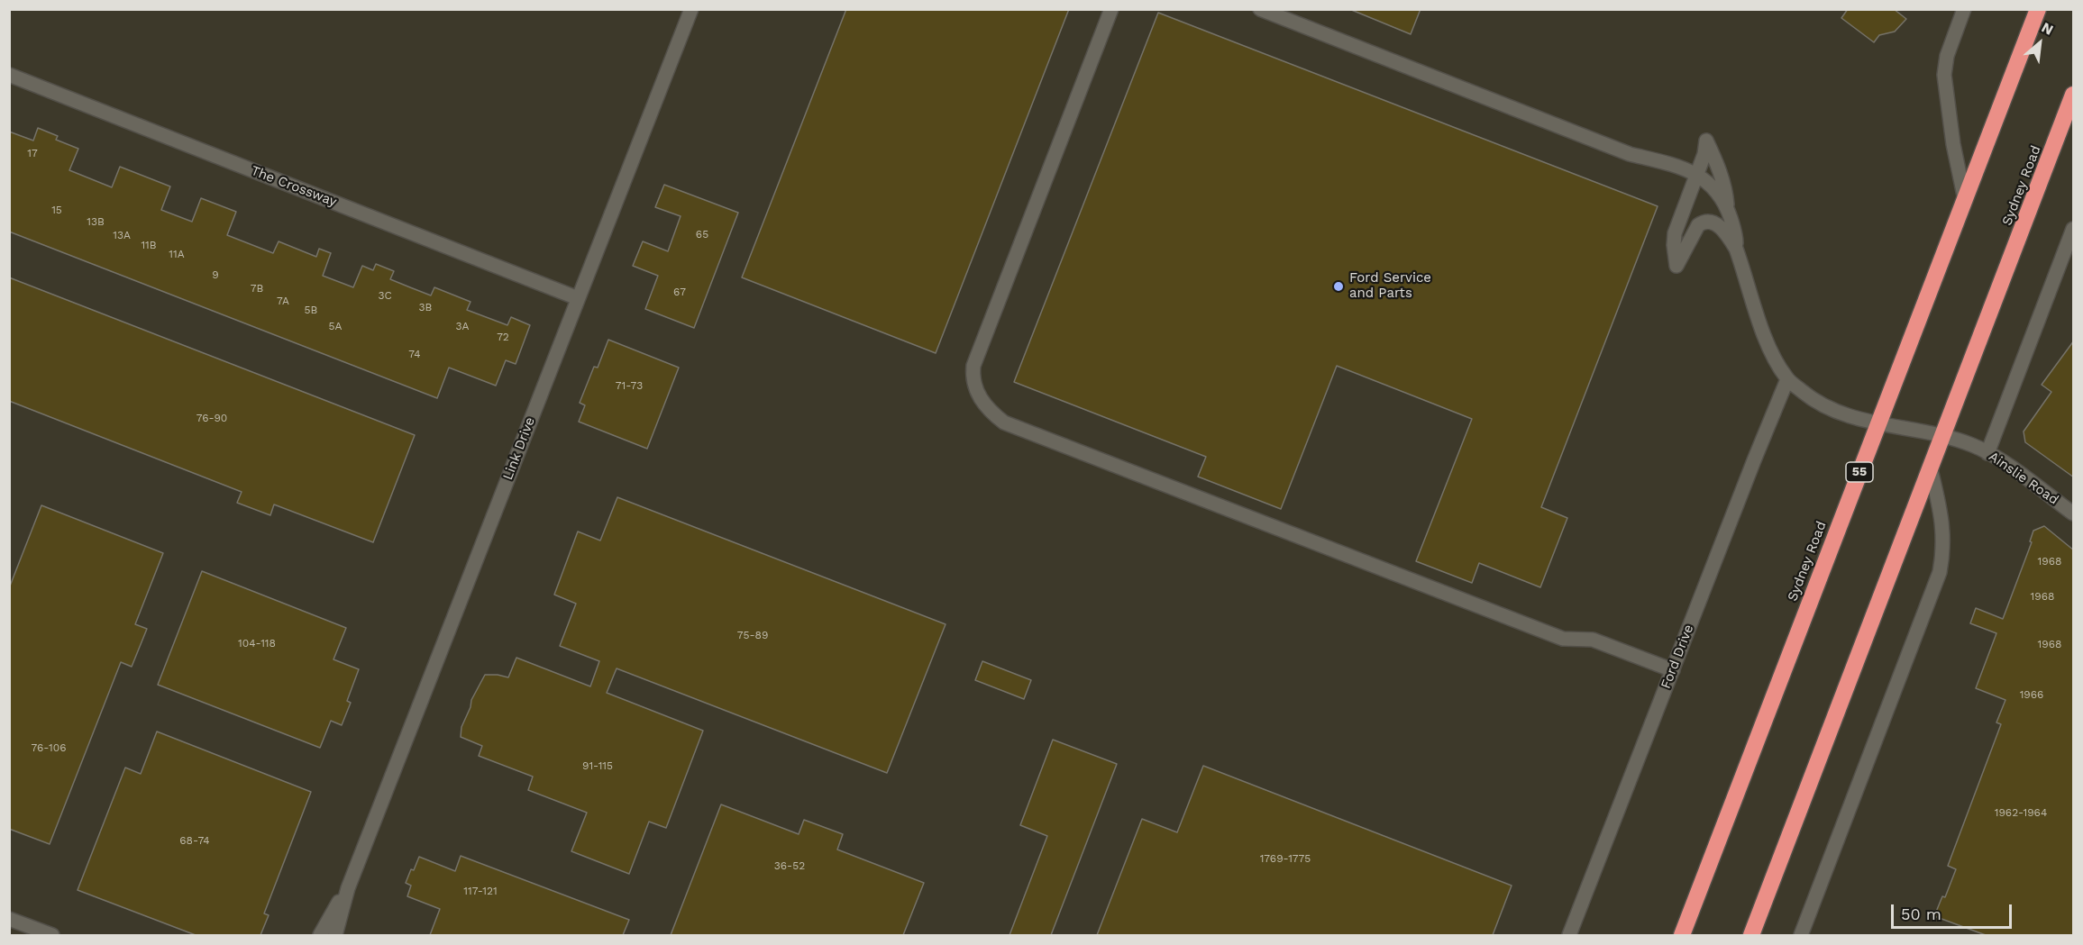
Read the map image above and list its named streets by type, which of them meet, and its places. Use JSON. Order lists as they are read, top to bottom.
{
  "streets": {
    "highway": ["Sydney Road", "55"],
    "street": [
      "The Crossway",
      "Link Drive",
      "Ainslie Road",
      "Ford Drive"
    ]
  },
  "crossings": [
    ["Sydney Road", "Ainslie Road"],
    ["The Crossway", "Link Drive"],
    ["Ainslie Road", "Ford Drive"]
  ],
  "places": ["Ford Service and Parts"],
  "house_numbers": [
    "17",
    "15",
    "13B",
    "65",
    "13A",
    "11B",
    "11A",
    "9",
    "7B",
    "67",
    "3C",
    "7A",
    "3B",
    "5B",
    "5A",
    "3A",
    "72",
    "74",
    "71-73",
    "76-90",
    "1968",
    "1968",
    "75-89",
    "104-118",
    "1968",
    "1966",
    "76-106",
    "91-115",
    "1962-1964",
    "68-74",
    "1769-1775",
    "36-52",
    "117-121"
  ],
  "scale_bar": "50 m",
  "north": "top right"
}
